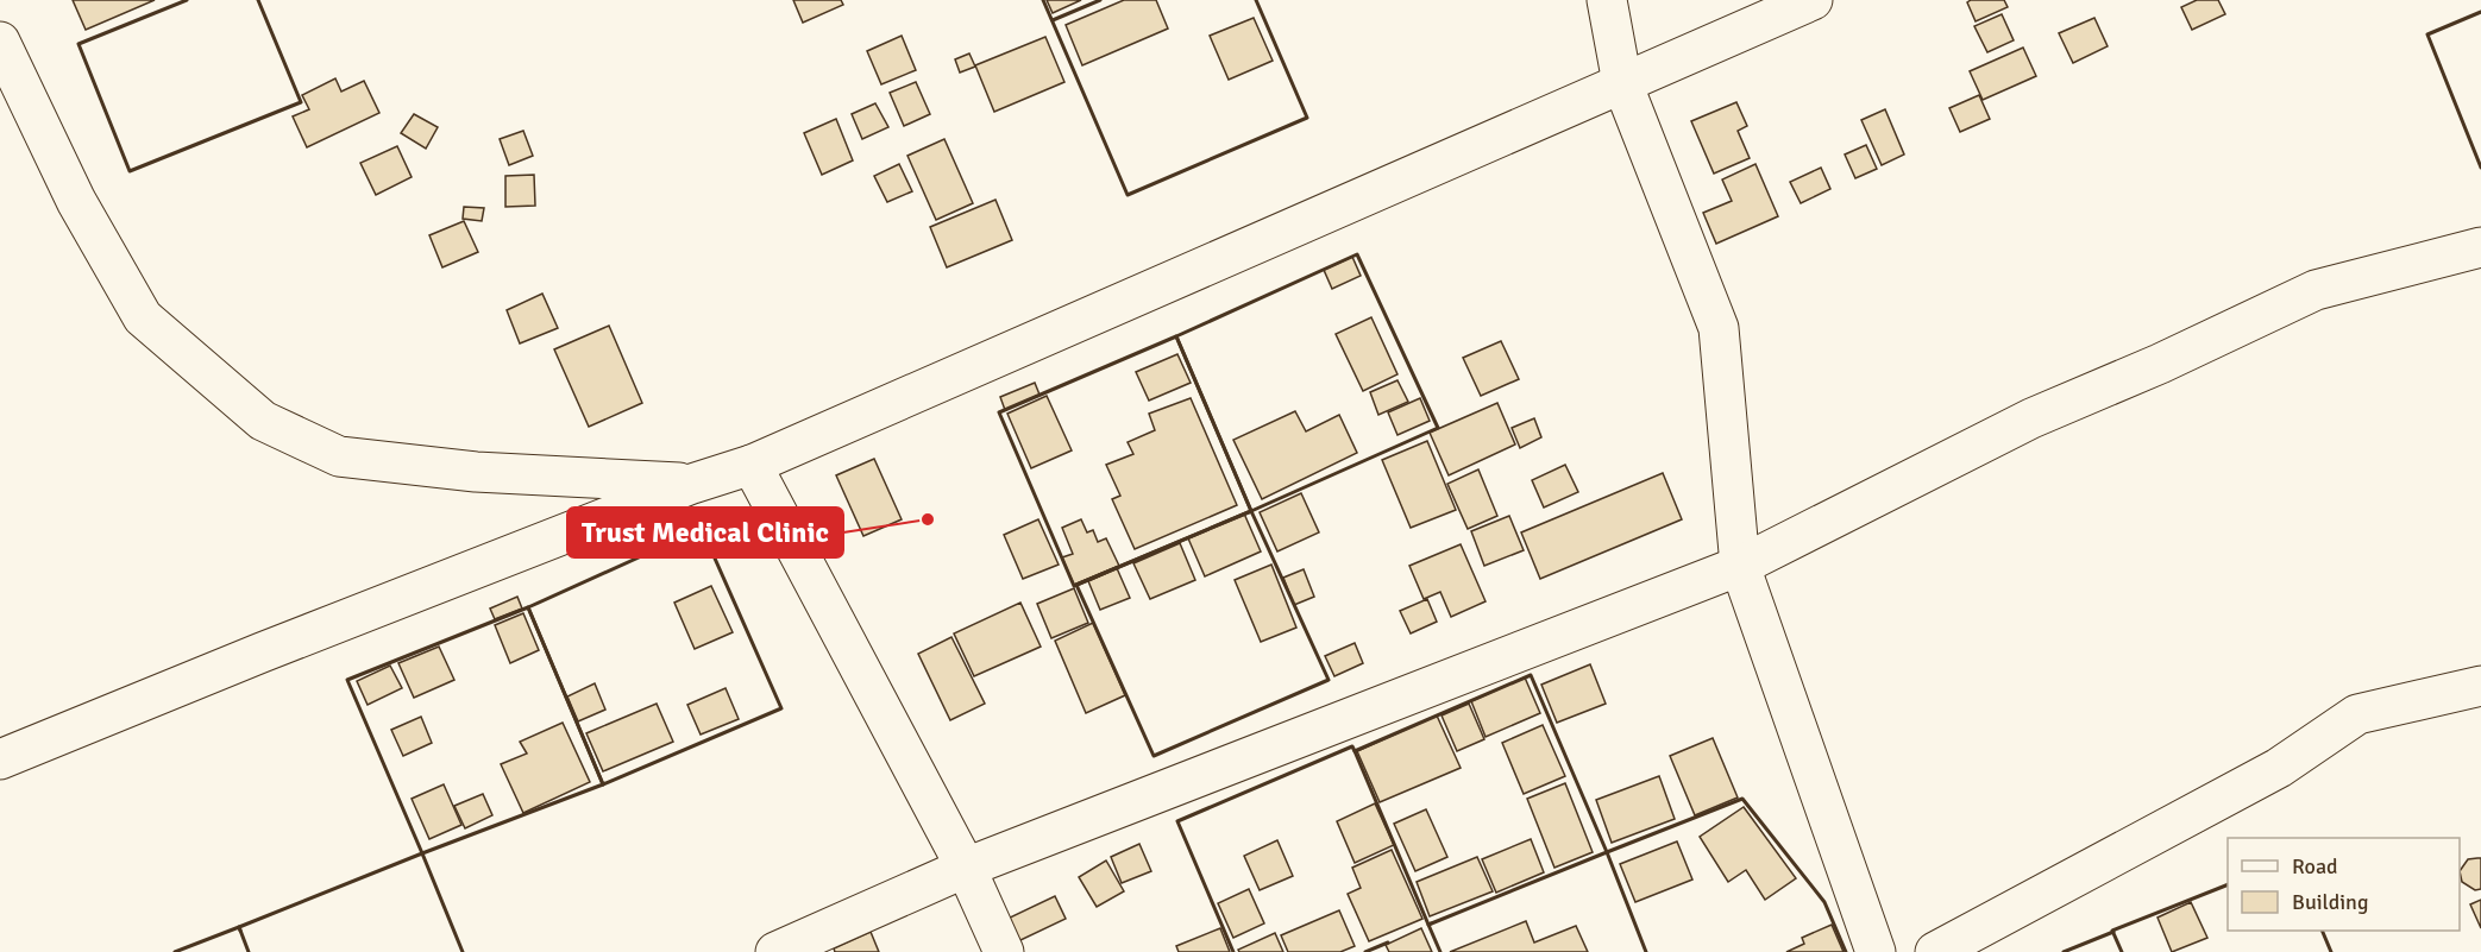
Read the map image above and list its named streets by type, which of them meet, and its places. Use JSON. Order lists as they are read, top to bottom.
{
  "places": ["Trust Medical Clinic"],
  "legend": ["Road", "Building"]
}
